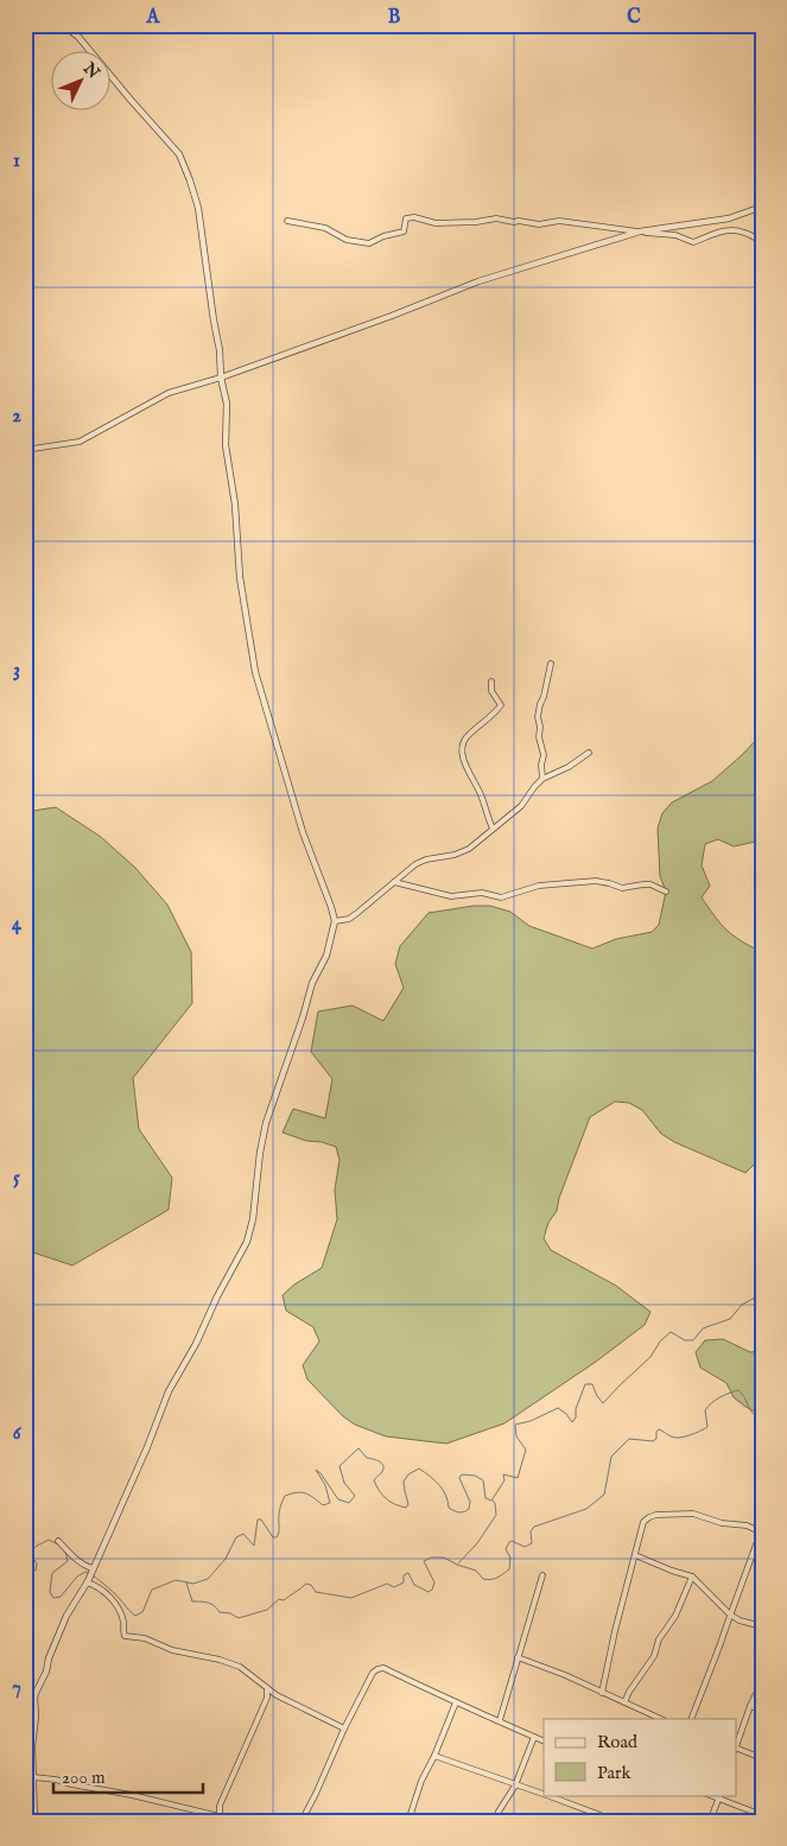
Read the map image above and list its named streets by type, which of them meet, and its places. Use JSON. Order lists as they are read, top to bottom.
{
  "legend": ["Road", "Park"],
  "scale_bar": "200 m",
  "north": "top right",
  "grid": {
    "columns": ["A", "B", "C"],
    "rows": [
      "1",
      "2",
      "3",
      "4",
      "5",
      "6",
      "7"
    ]
  }
}
